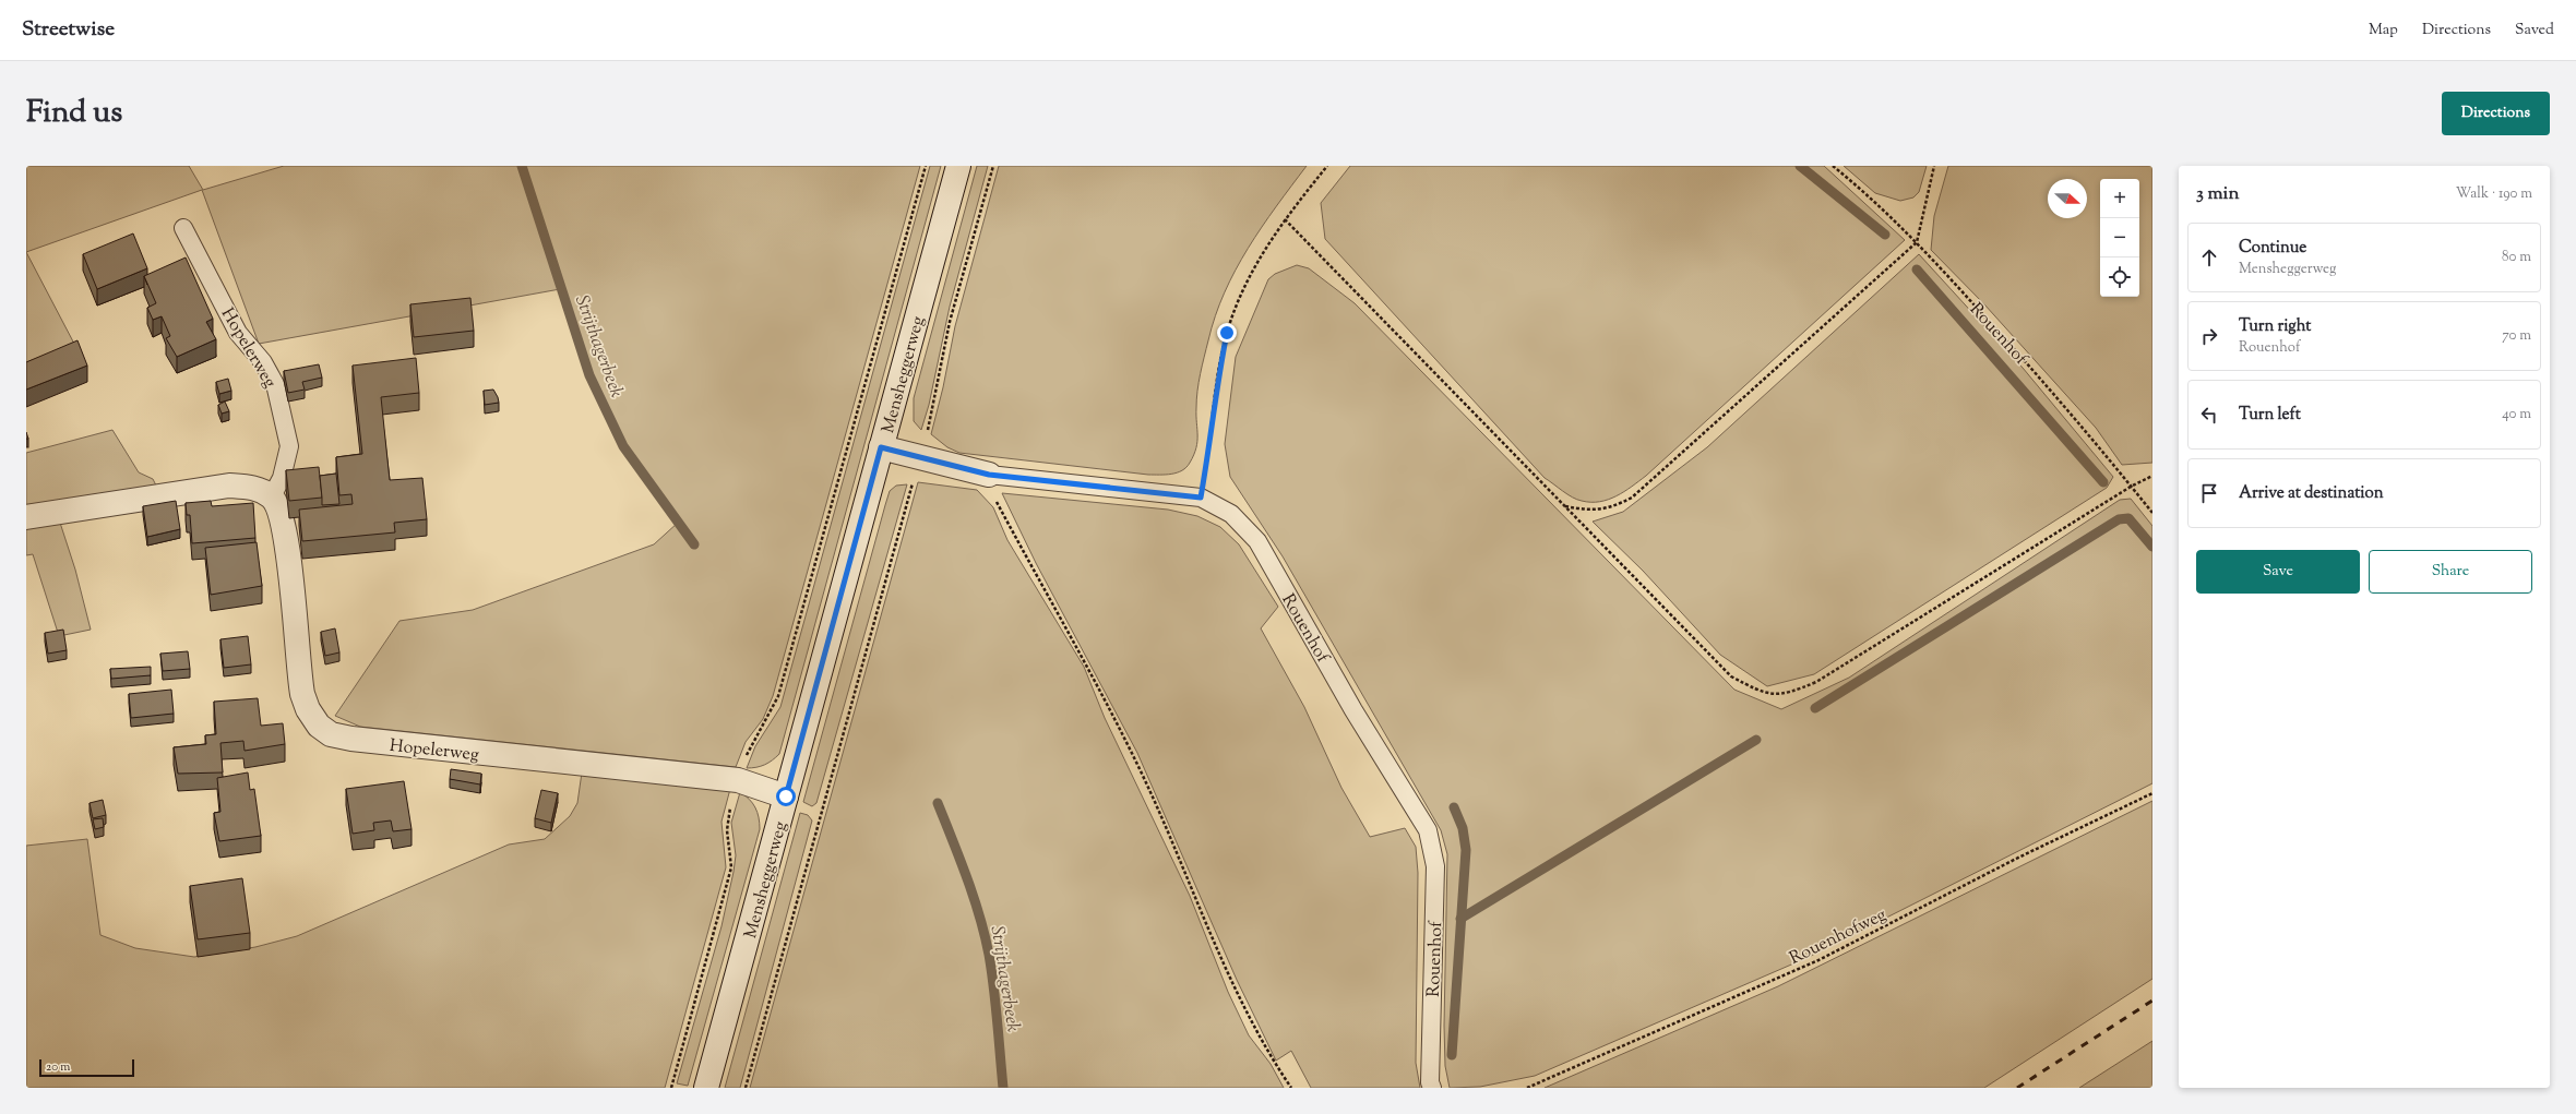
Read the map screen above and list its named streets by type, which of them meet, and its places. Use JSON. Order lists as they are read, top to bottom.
{
  "streets": {
    "street": ["Rouenhof", "Hopelerweg", "Mensheggerweg"],
    "path": ["Rouenhofweg"]
  },
  "crossings": [
    ["Rouenhof", "Mensheggerweg"],
    ["Hopelerweg", "Mensheggerweg"]
  ],
  "water": ["Strijthagerbeek"],
  "scale_bar": "20 m",
  "north": "right",
  "page": {
    "header": "Streetwise",
    "nav": ["Map", "Directions", "Saved"],
    "title": "Find us",
    "buttons": [
      "Directions",
      ["Save", "Share"]
    ],
    "heading": ["3 min", "Walk · 190 m"],
    "map_buttons": ["+", "−"],
    "list": [
      ["Continue", "Mensheggerweg", "80 m"],
      ["Turn right", "Rouenhof", "70 m"],
      ["Turn left", "40 m"],
      "Arrive at destination"
    ],
    "scale": "20 m"
  }
}
